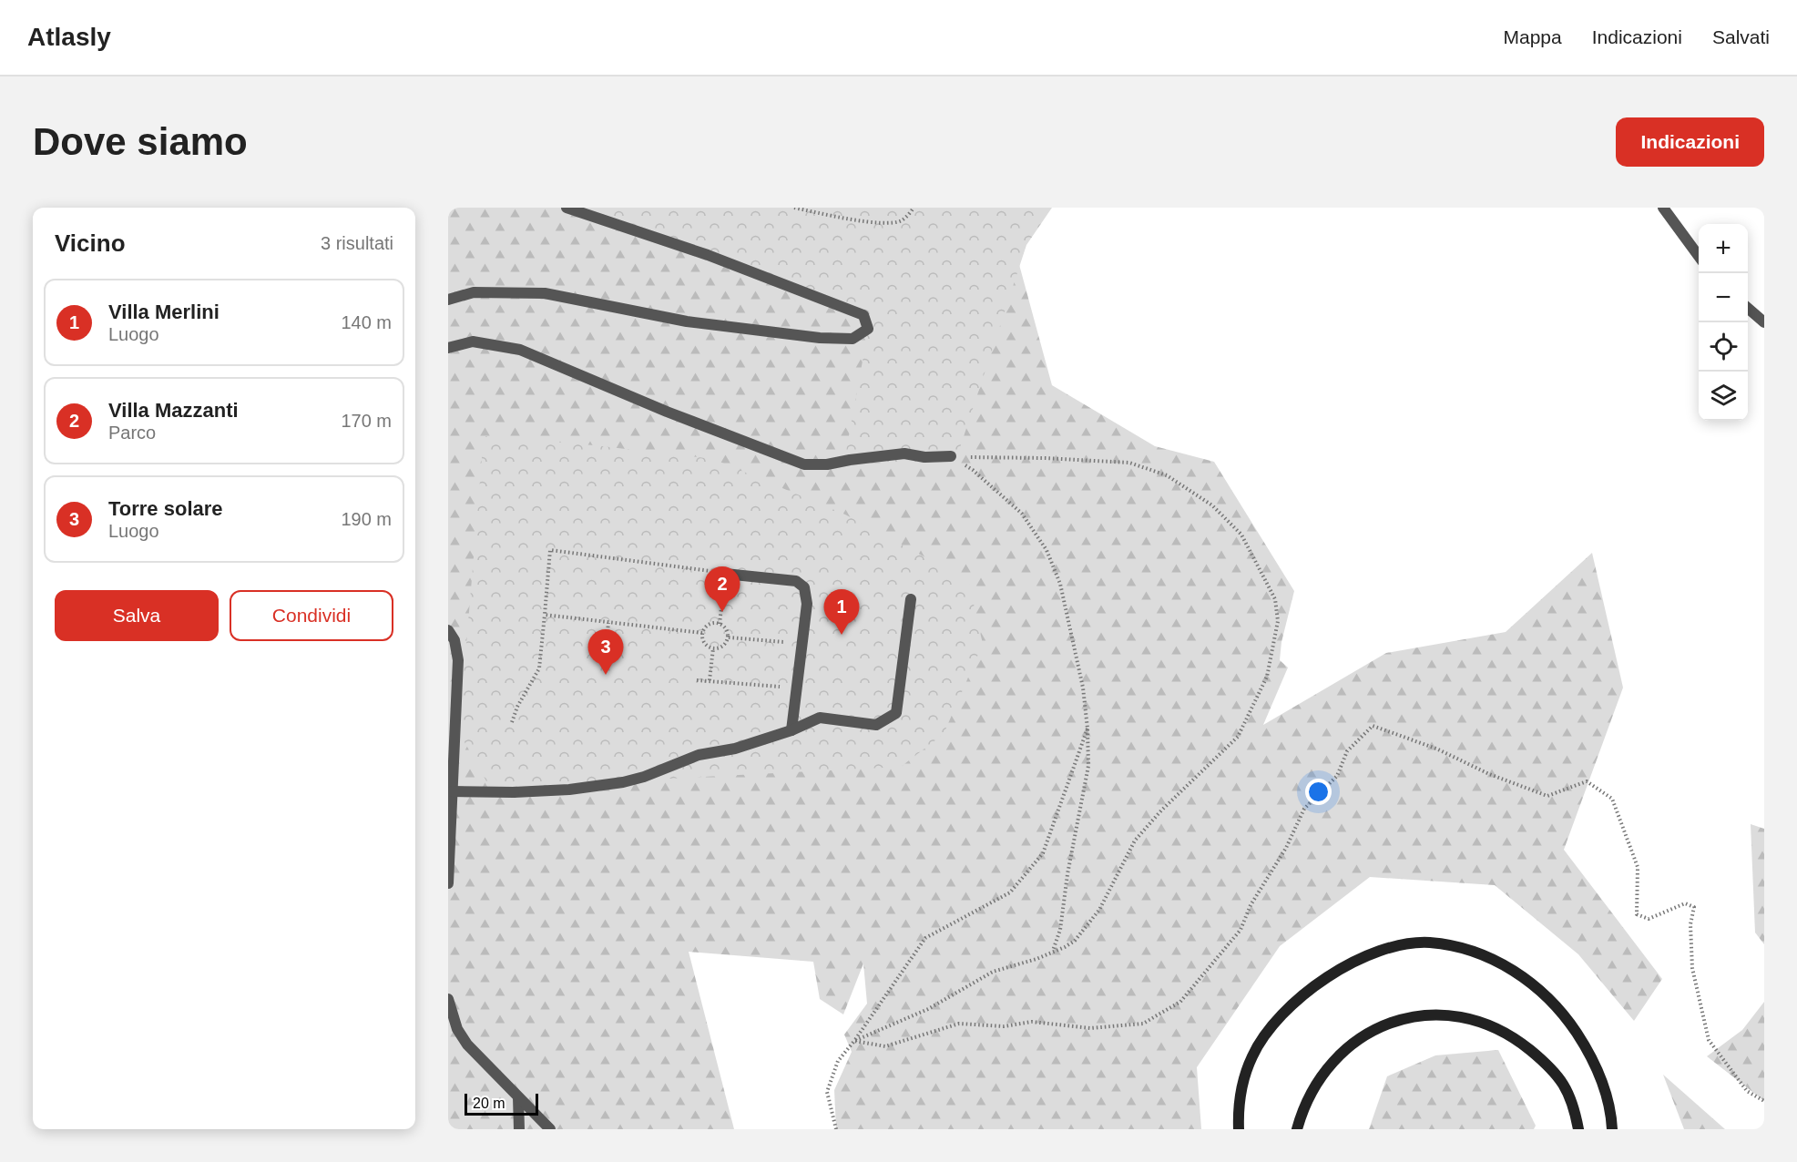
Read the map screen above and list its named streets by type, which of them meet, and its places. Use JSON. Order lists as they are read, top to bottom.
{
  "scale_bar": "20 m",
  "page": {
    "header": "Atlasly",
    "nav": ["Mappa", "Indicazioni", "Salvati"],
    "buttons": [
      "Indicazioni",
      ["Salva", "Condividi"]
    ],
    "title": "Dove siamo",
    "heading": ["Vicino", "3 risultati"],
    "map_buttons": ["+", "−"],
    "list": [
      {
        "mark": "1",
        "name": "Villa Merlini",
        "note": "Luogo",
        "value": "140 m"
      },
      {
        "mark": "2",
        "name": "Villa Mazzanti",
        "note": "Parco",
        "value": "170 m"
      },
      {
        "mark": "3",
        "name": "Torre solare",
        "note": "Luogo",
        "value": "190 m"
      }
    ],
    "pins": ["2", "1", "3"],
    "scale": "20 m"
  }
}
